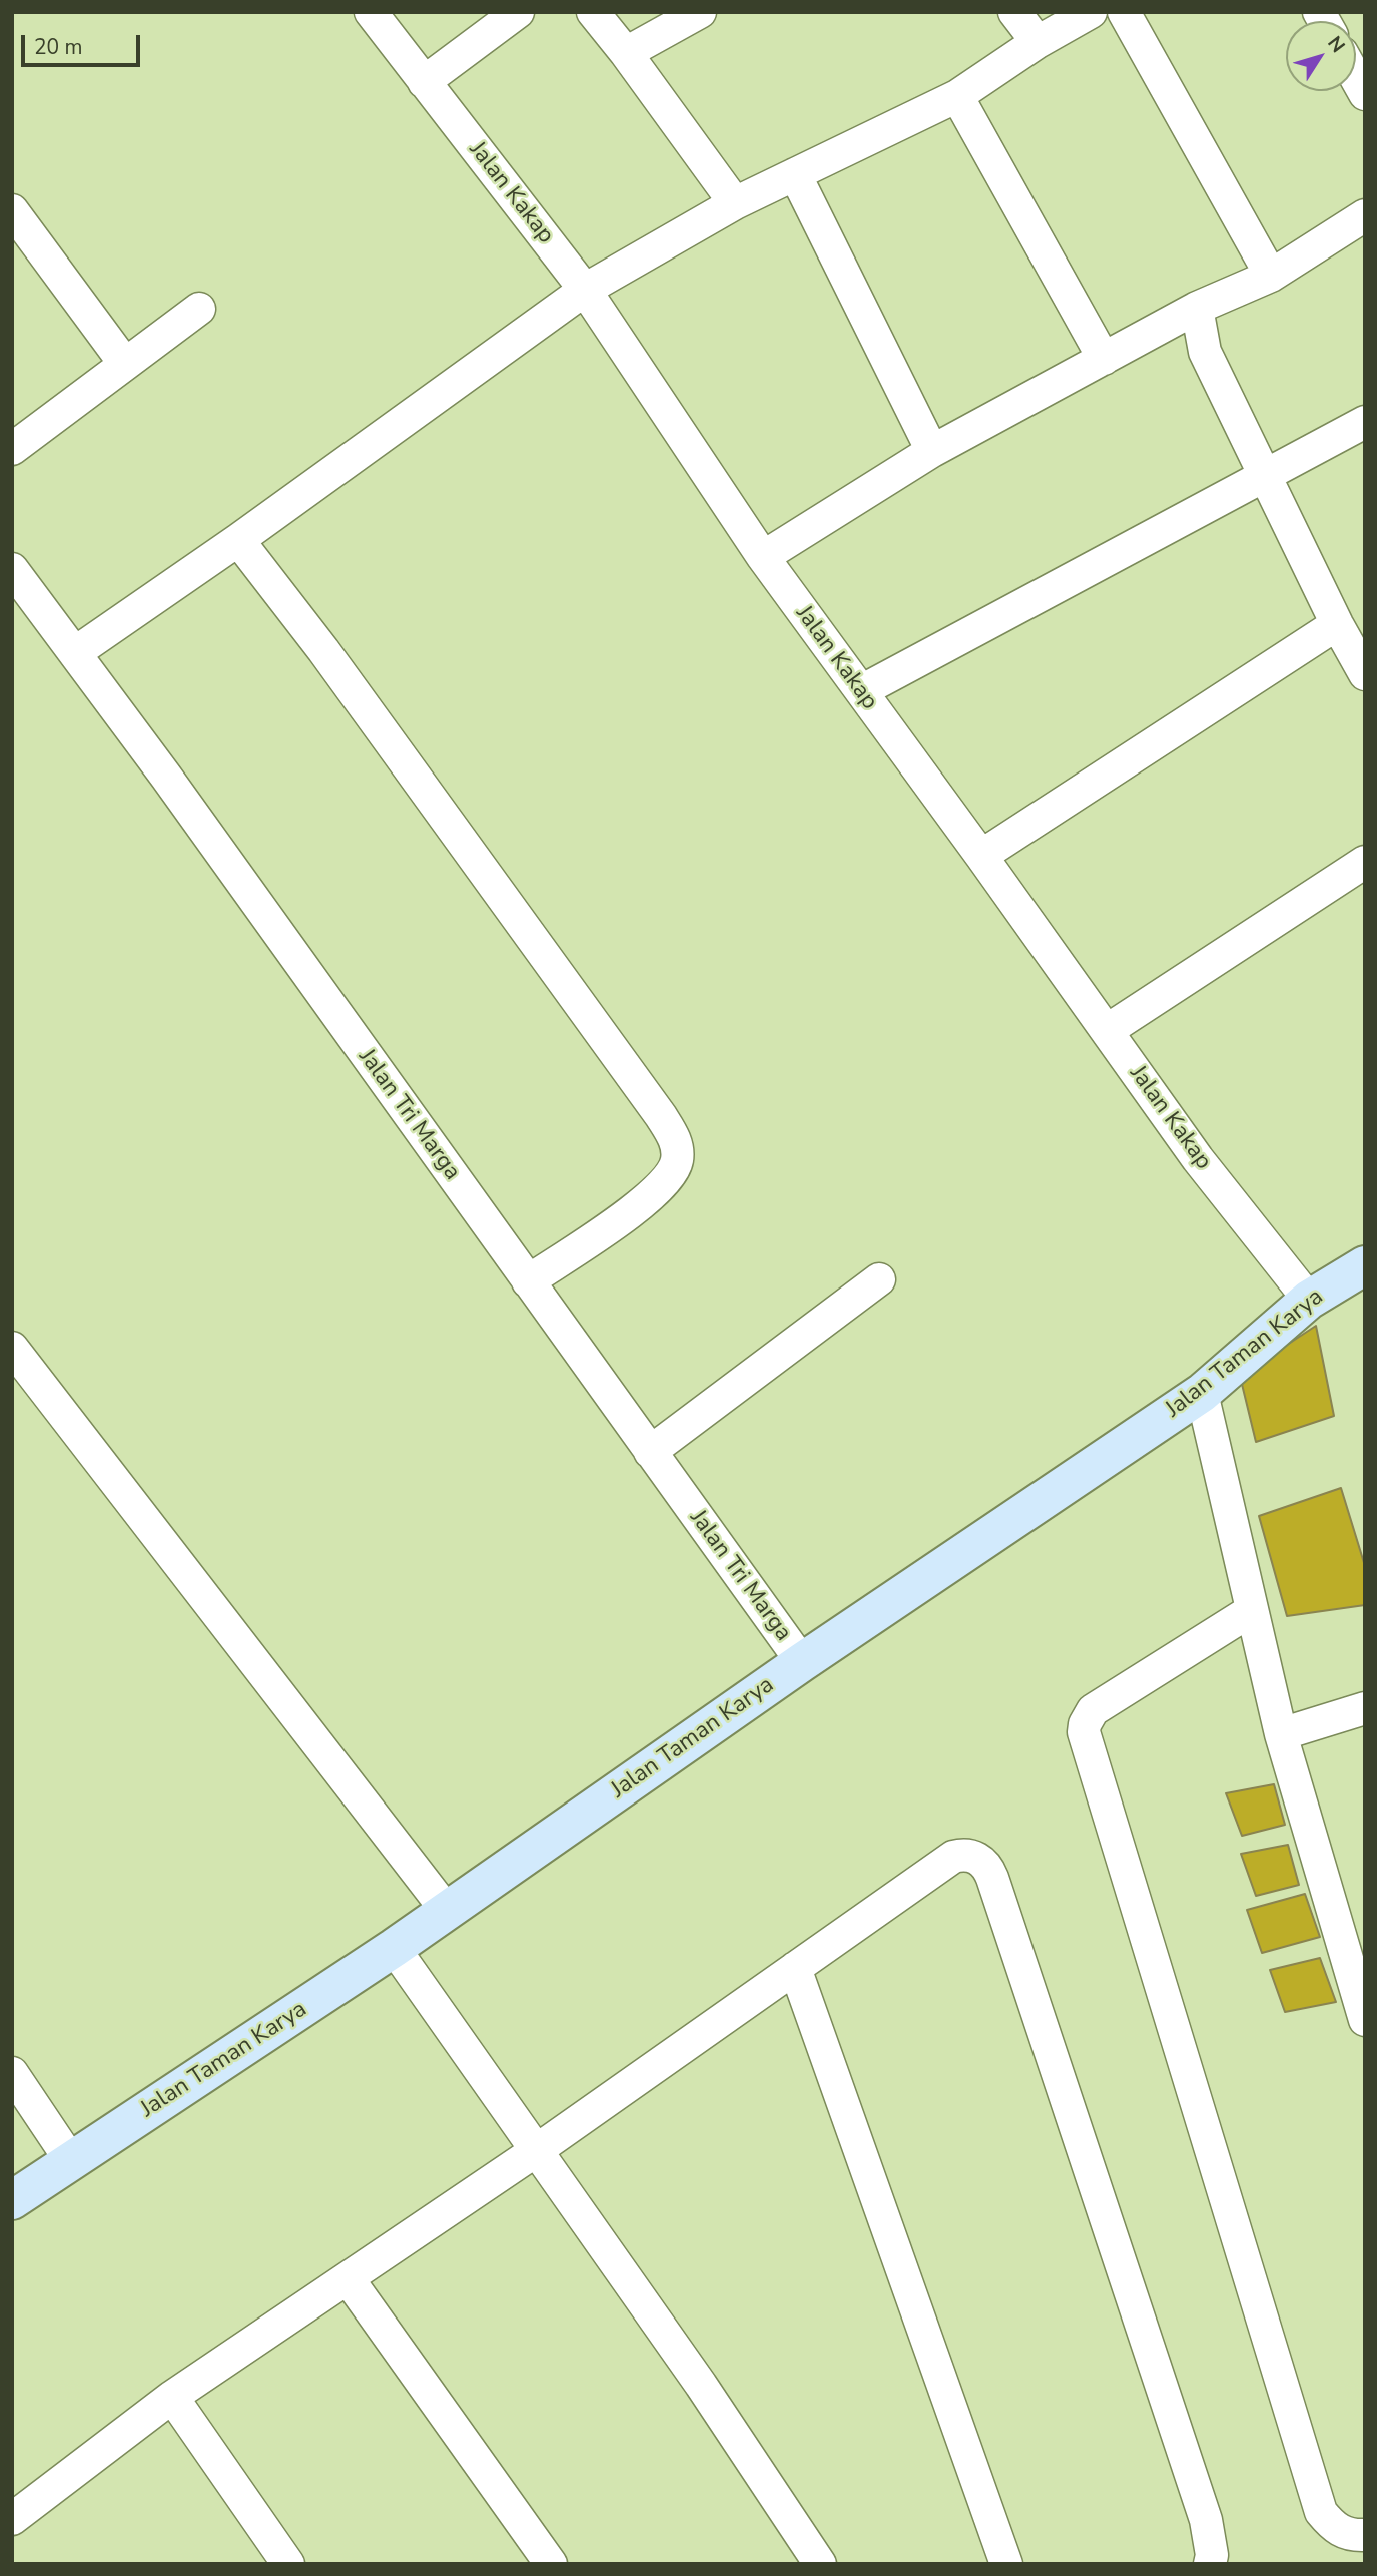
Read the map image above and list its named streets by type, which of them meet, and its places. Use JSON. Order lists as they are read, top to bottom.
{
  "streets": {
    "street": ["Jalan Kakap", "Jalan Tri Marga", "Jalan Taman Karya"]
  },
  "crossings": [
    ["Jalan Kakap", "Jalan Taman Karya"],
    ["Jalan Tri Marga", "Jalan Taman Karya"]
  ],
  "scale_bar": "20 m",
  "north": "top right"
}
